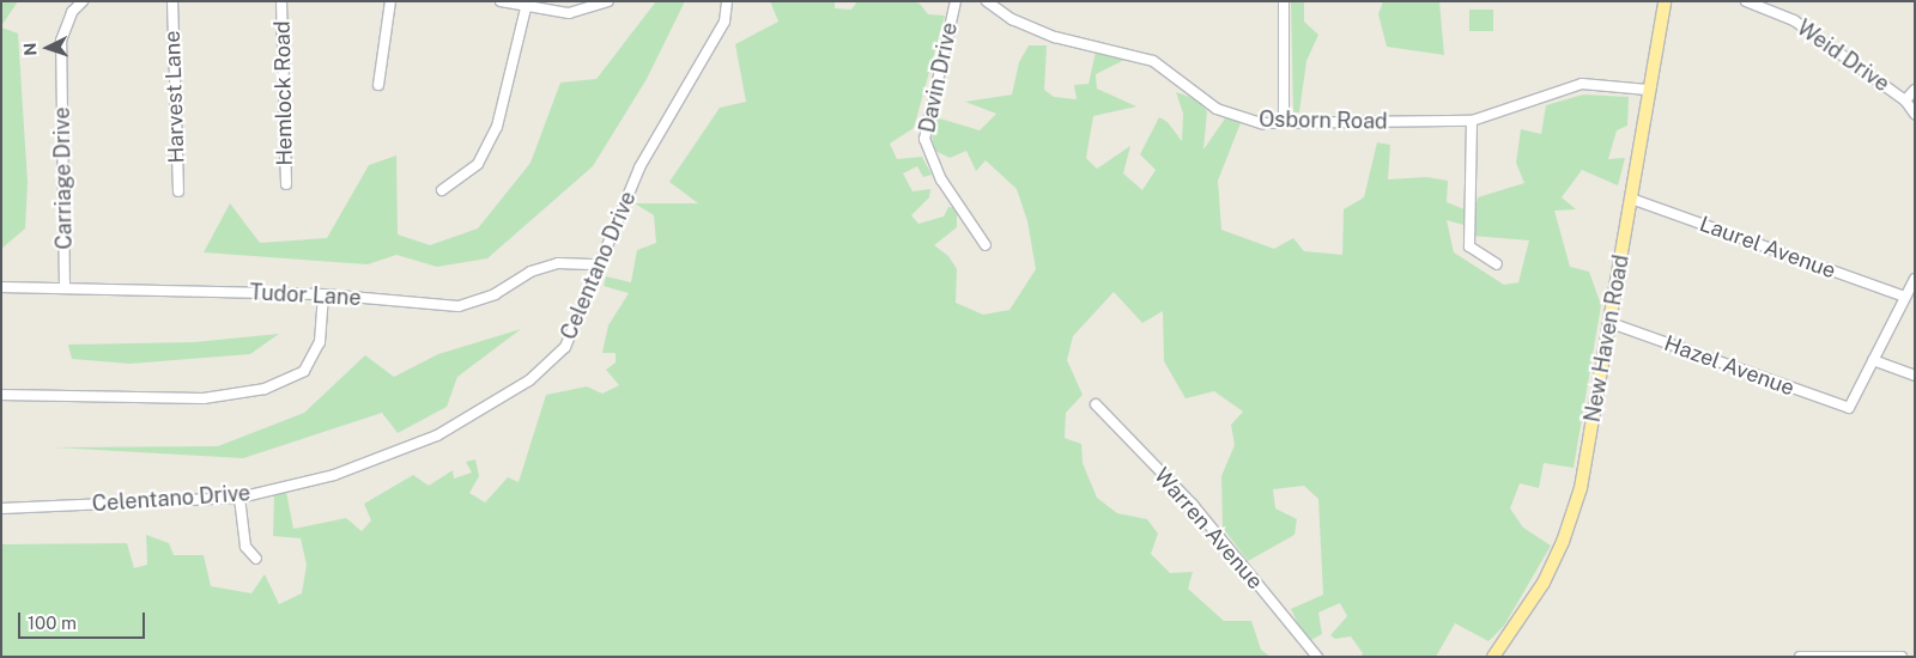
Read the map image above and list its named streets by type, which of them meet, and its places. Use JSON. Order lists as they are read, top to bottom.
{
  "streets": {
    "main road": ["New Haven Road"],
    "street": [
      "Weid Drive",
      "Davin Drive",
      "Hemlock Road",
      "Harvest Lane",
      "Osborn Road",
      "Carriage Drive",
      "Laurel Avenue",
      "Celentano Drive",
      "Tudor Lane",
      "Hazel Avenue",
      "Warren Avenue"
    ]
  },
  "crossings": [
    ["Osborn Road", "New Haven Road"],
    ["Carriage Drive", "Tudor Lane"],
    ["Laurel Avenue", "New Haven Road"],
    ["Celentano Drive", "Tudor Lane"],
    ["New Haven Road", "Hazel Avenue"]
  ],
  "scale_bar": "100 m",
  "north": "left"
}
